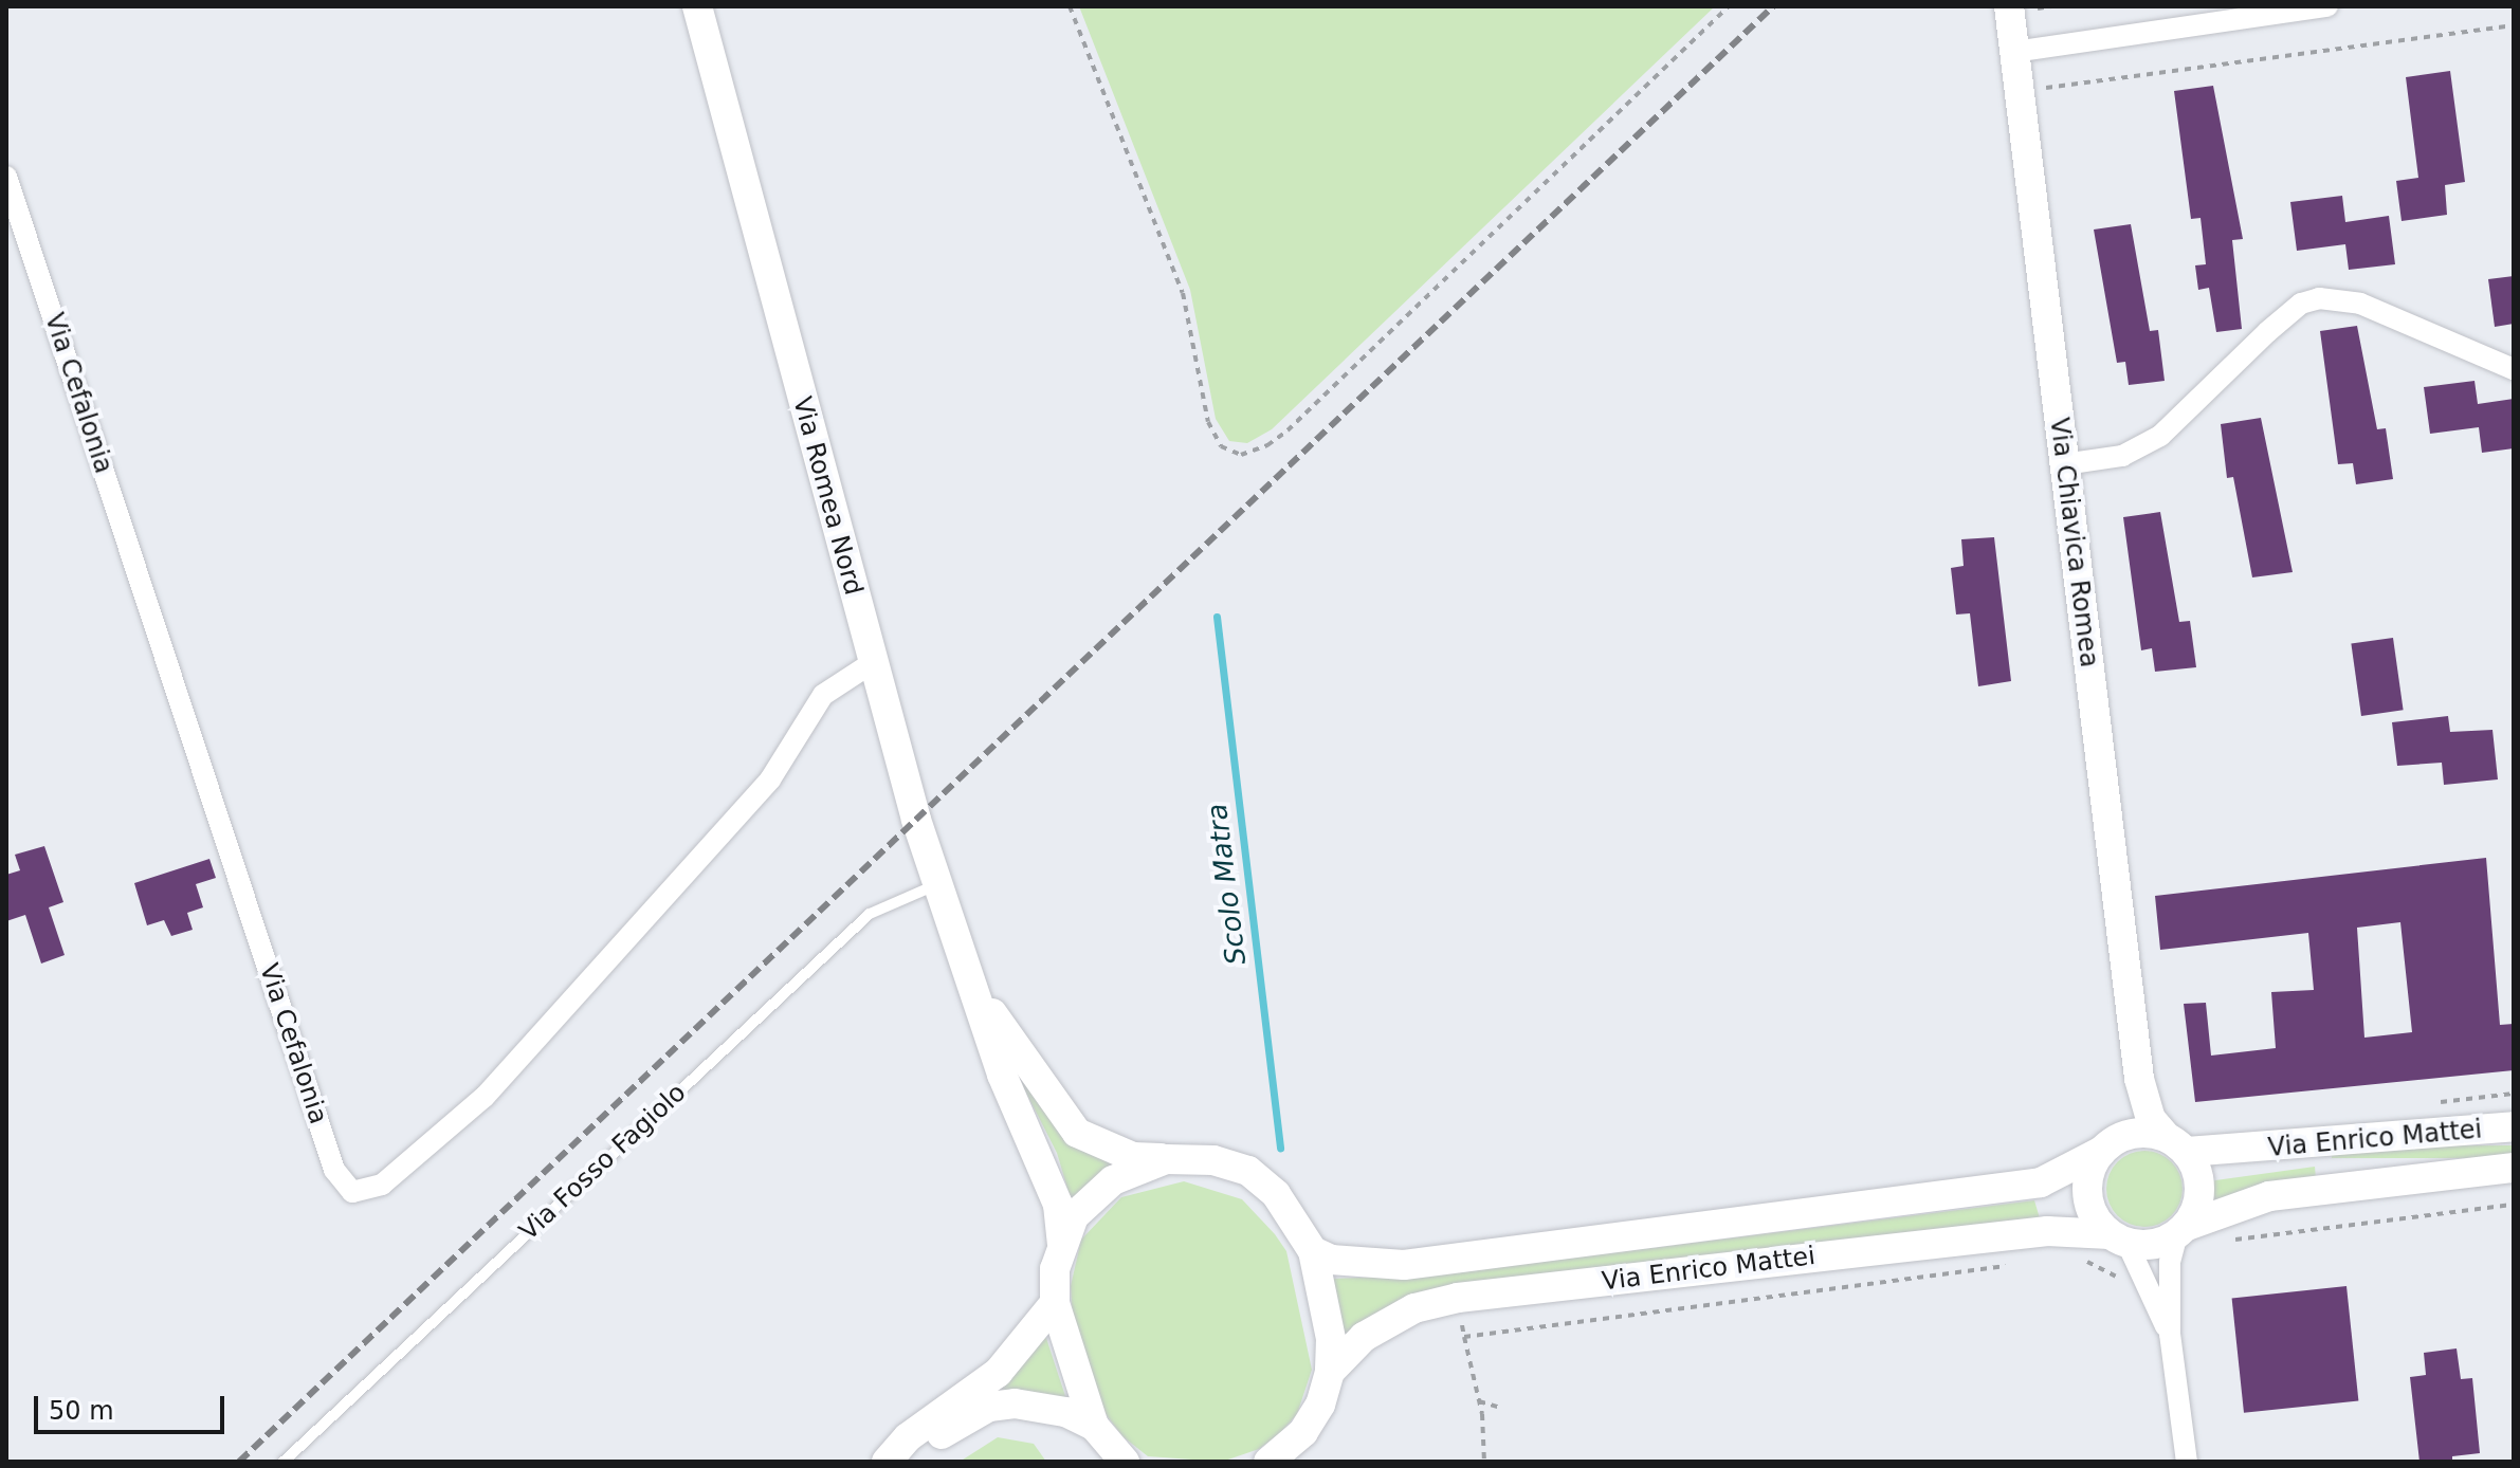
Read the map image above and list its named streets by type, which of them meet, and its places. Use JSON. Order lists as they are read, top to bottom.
{
  "streets": {
    "main road": ["Via Romea Nord", "Via Chiavica Romea", "Via Enrico Mattei"],
    "street": ["Via Cefalonia"],
    "lane": ["Via Fosso Fagiolo"]
  },
  "crossings": [
    ["Via Cefalonia", "Via Romea Nord"],
    ["Via Romea Nord", "Via Enrico Mattei"],
    ["Via Romea Nord", "Via Fosso Fagiolo"],
    ["Via Chiavica Romea", "Via Enrico Mattei"]
  ],
  "water": ["Scolo Matra"],
  "scale_bar": "50 m"
}
